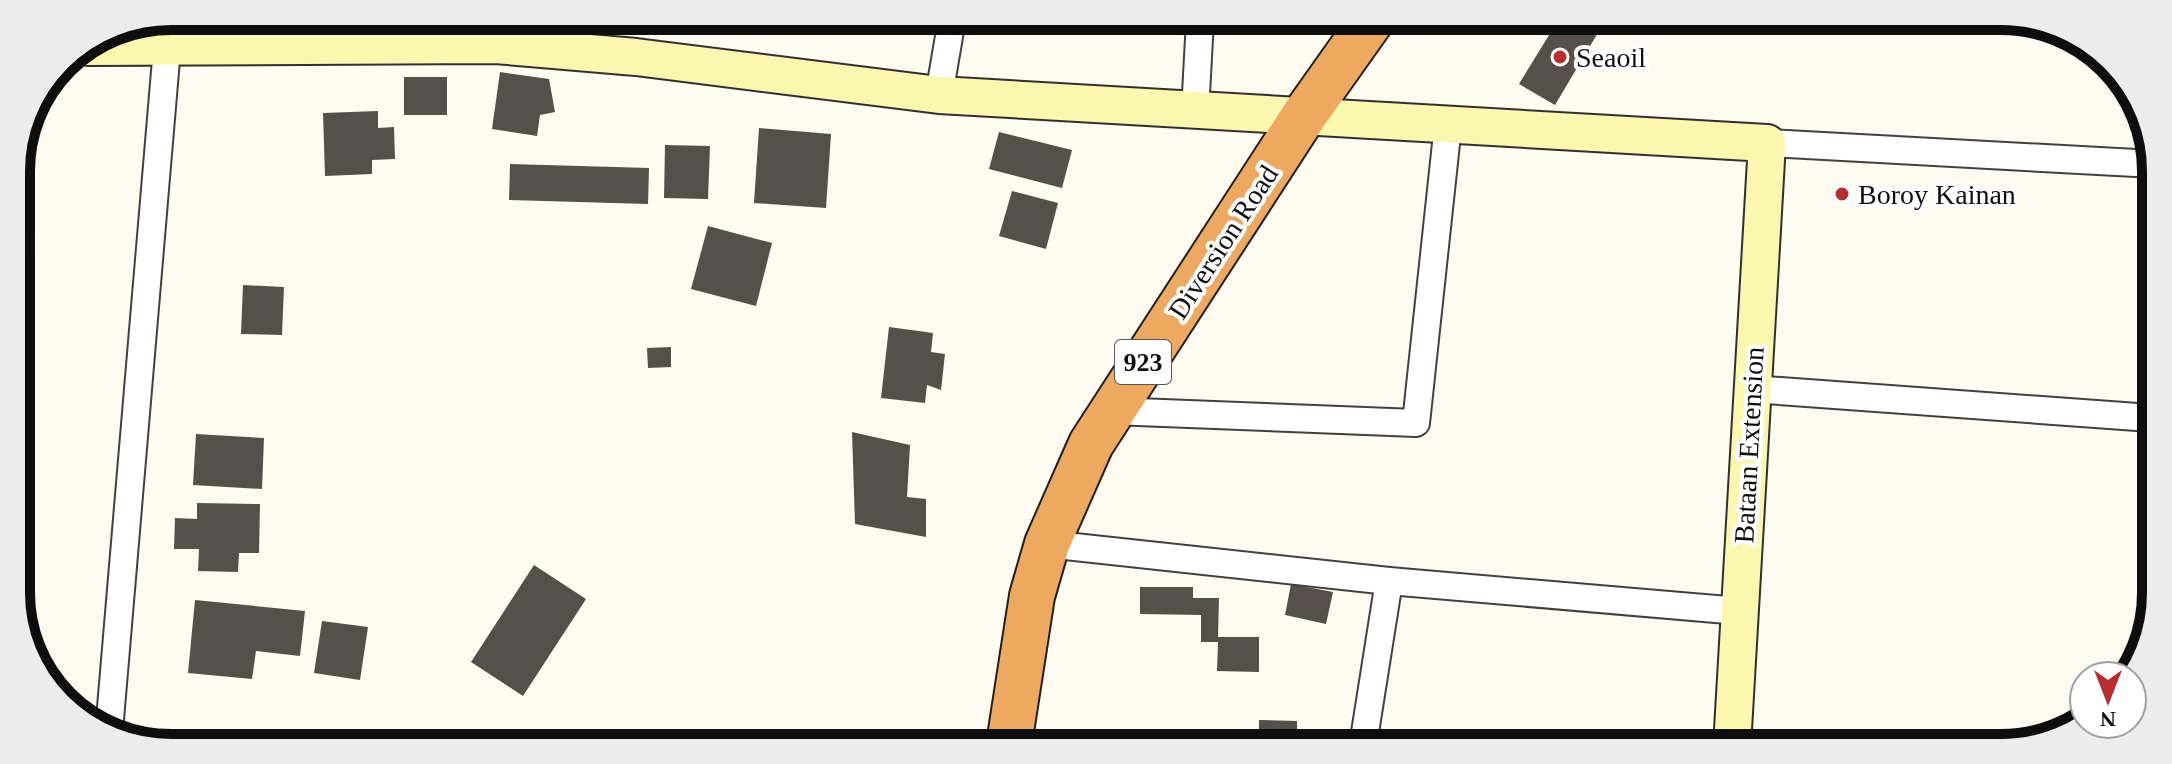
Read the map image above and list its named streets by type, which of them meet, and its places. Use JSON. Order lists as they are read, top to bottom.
{
  "streets": {
    "highway": ["Diversion Road", "923"],
    "street": ["Bataan Extension"]
  },
  "places": ["Seaoil", "Boroy Kainan"],
  "north": "bottom"
}
